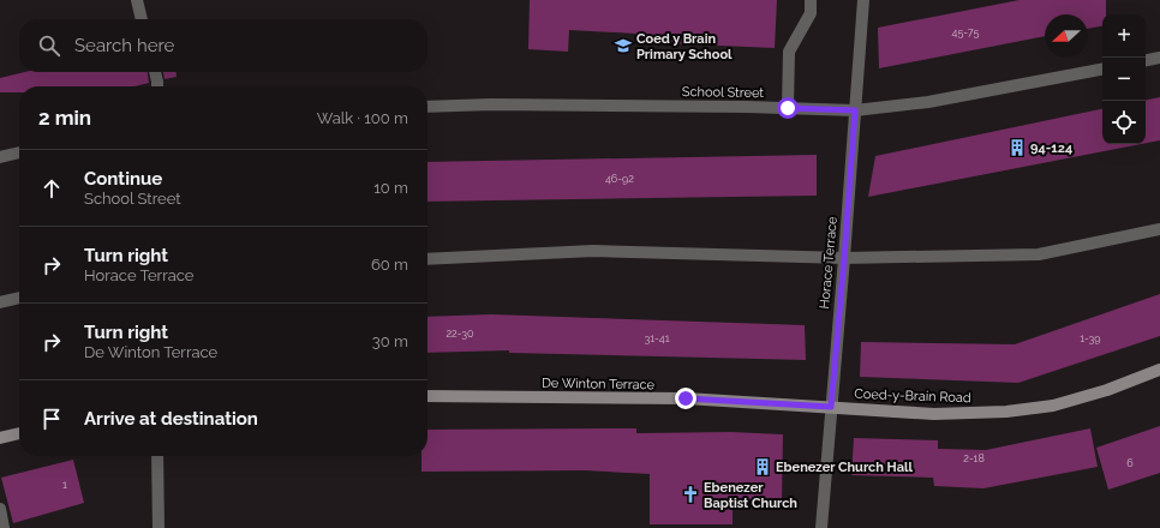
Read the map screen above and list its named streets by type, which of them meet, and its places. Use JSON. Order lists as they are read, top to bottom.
{
  "streets": {
    "street": [
      "School Street",
      "Horace Terrace",
      "De Winton Terrace",
      "Coed-y-Brain Road"
    ]
  },
  "crossings": [
    ["School Street", "Horace Terrace"],
    ["Horace Terrace", "De Winton Terrace"],
    ["Horace Terrace", "Coed-y-Brain Road"],
    ["De Winton Terrace", "Coed-y-Brain Road"]
  ],
  "places": {
    "school or university": ["Coed y Brain Primary School"],
    "building": ["94-124", "Ebenezer Church Hall"],
    "church": ["Ebenezer Baptist Church"]
  },
  "house_numbers": [
    "45-75",
    "46-92",
    "22-30",
    "31-41",
    "1-39",
    "2-18",
    "6",
    "1"
  ],
  "north": "left",
  "page": {
    "map_buttons": ["+", "−"],
    "search": "Search here",
    "heading": ["2 min", "Walk · 100 m"],
    "list": [
      ["Continue", "School Street", "10 m"],
      ["Turn right", "Horace Terrace", "60 m"],
      ["Turn right", "De Winton Terrace", "30 m"],
      "Arrive at destination"
    ]
  }
}
